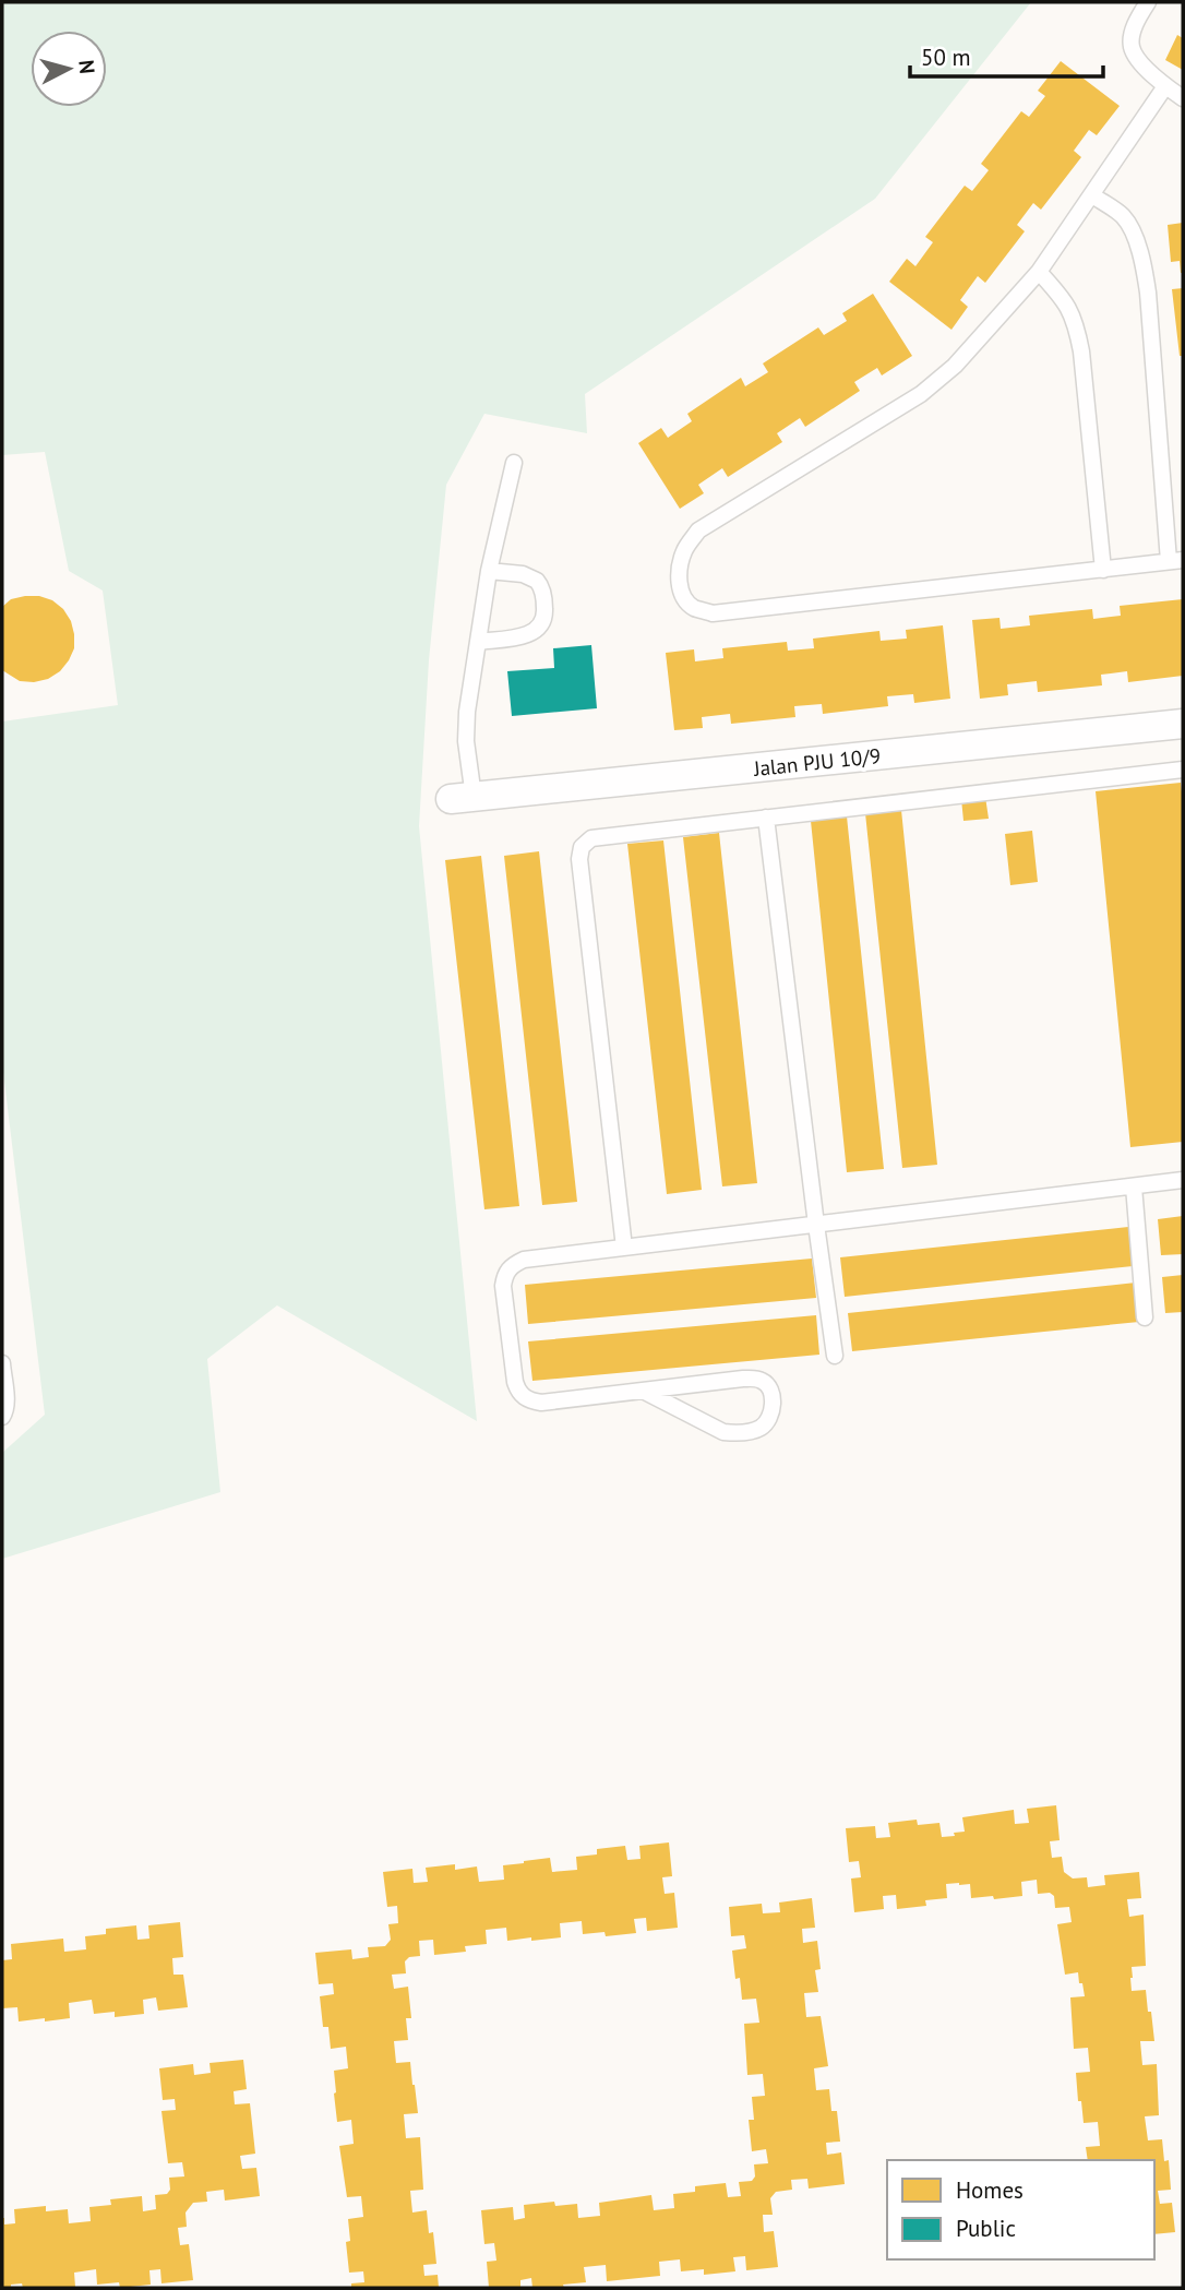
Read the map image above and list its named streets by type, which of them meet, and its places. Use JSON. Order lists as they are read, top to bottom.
{
  "streets": {
    "street": ["Jalan PJU 10/9"]
  },
  "legend": ["Homes", "Public"],
  "scale_bar": "50 m",
  "north": "right"
}
